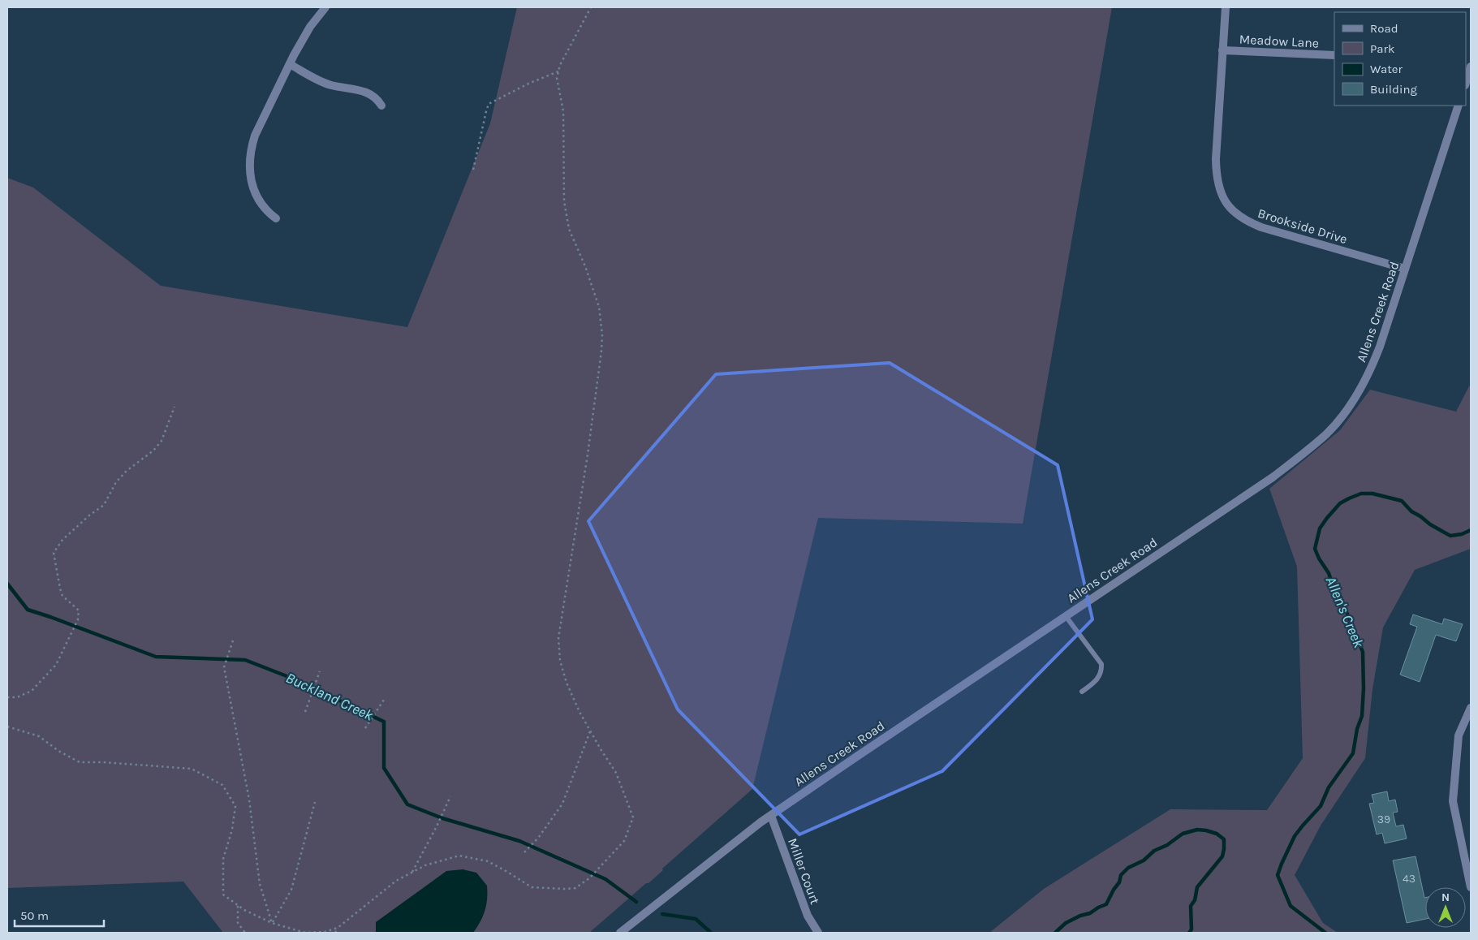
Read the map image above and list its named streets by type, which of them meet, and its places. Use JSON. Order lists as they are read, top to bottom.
{
  "streets": {
    "street": [
      "Meadow Lane",
      "Brookside Drive",
      "Allens Creek Road",
      "Miller Court"
    ]
  },
  "crossings": [
    ["Meadow Lane", "Brookside Drive"],
    ["Brookside Drive", "Allens Creek Road"],
    ["Allens Creek Road", "Miller Court"]
  ],
  "water": ["Allen's Creek", "Buckland Creek"],
  "house_numbers": ["39", "43"],
  "legend": [
    "Road",
    "Park",
    "Water",
    "Building"
  ],
  "scale_bar": "50 m",
  "north": "top"
}
